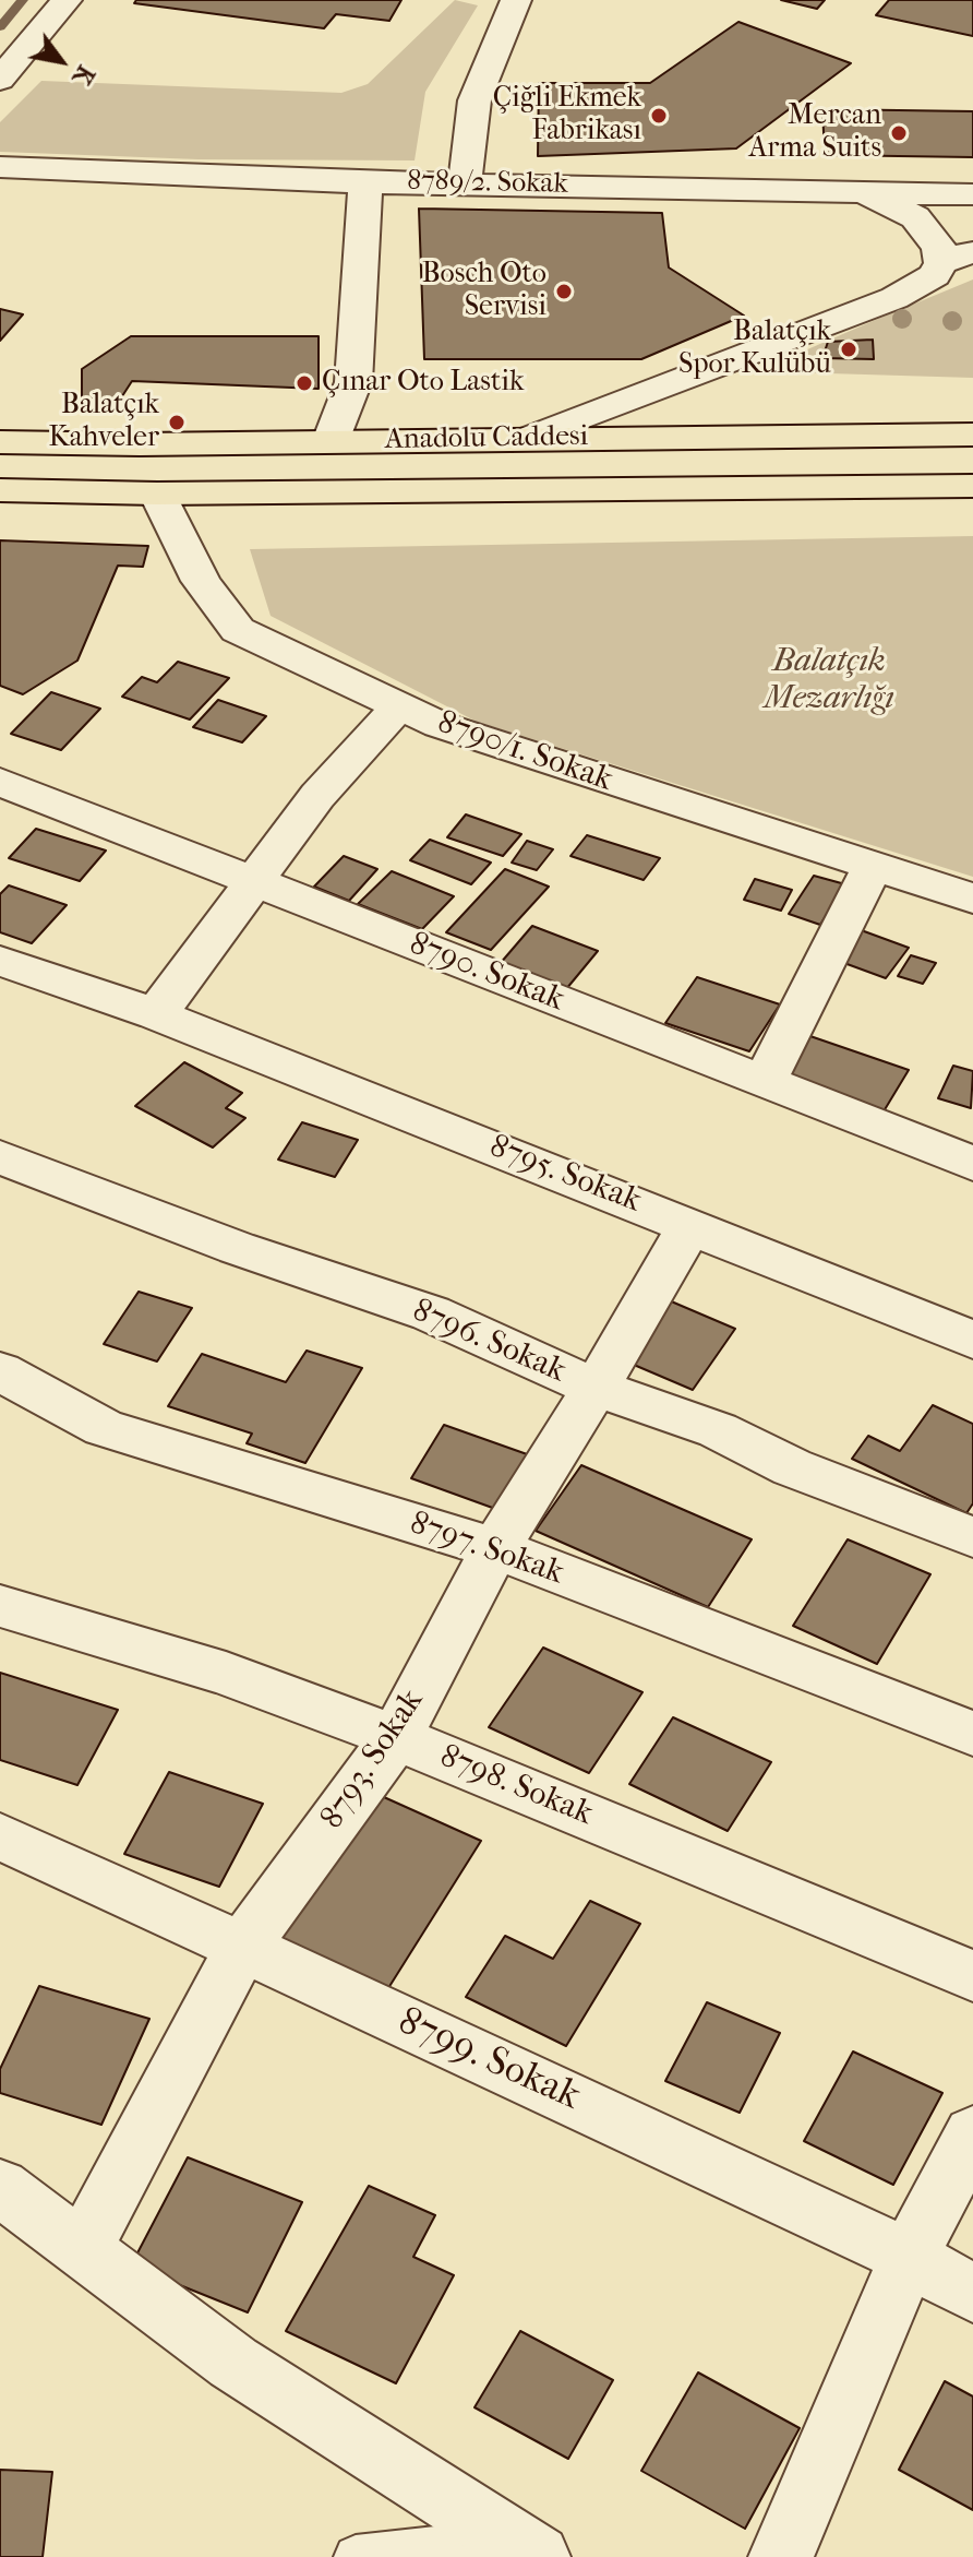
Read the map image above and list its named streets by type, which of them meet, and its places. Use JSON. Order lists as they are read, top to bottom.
{
  "streets": {
    "highway": ["Anadolu Caddesi"],
    "street": [
      "8789/2. Sokak",
      "8790/1. Sokak",
      "8790. Sokak",
      "8795. Sokak",
      "8796. Sokak",
      "8797. Sokak",
      "8793. Sokak",
      "8798. Sokak",
      "8799. Sokak"
    ]
  },
  "crossings": [
    ["Anadolu Caddesi", "8790/1. Sokak"],
    ["8795. Sokak", "8793. Sokak"],
    ["8796. Sokak", "8793. Sokak"],
    ["8797. Sokak", "8793. Sokak"],
    ["8793. Sokak", "8798. Sokak"],
    ["8793. Sokak", "8799. Sokak"]
  ],
  "parks": ["Balatçık Mezarlığı"],
  "places": [
    "Çiğli Ekmek Fabrikası",
    "Mercan Arma Suits",
    "Bosch Oto Servisi",
    "Balatçık Spor Kulübü",
    "Çınar Oto Lastik",
    "Balatçık Kahveler"
  ],
  "north": "bottom right"
}
